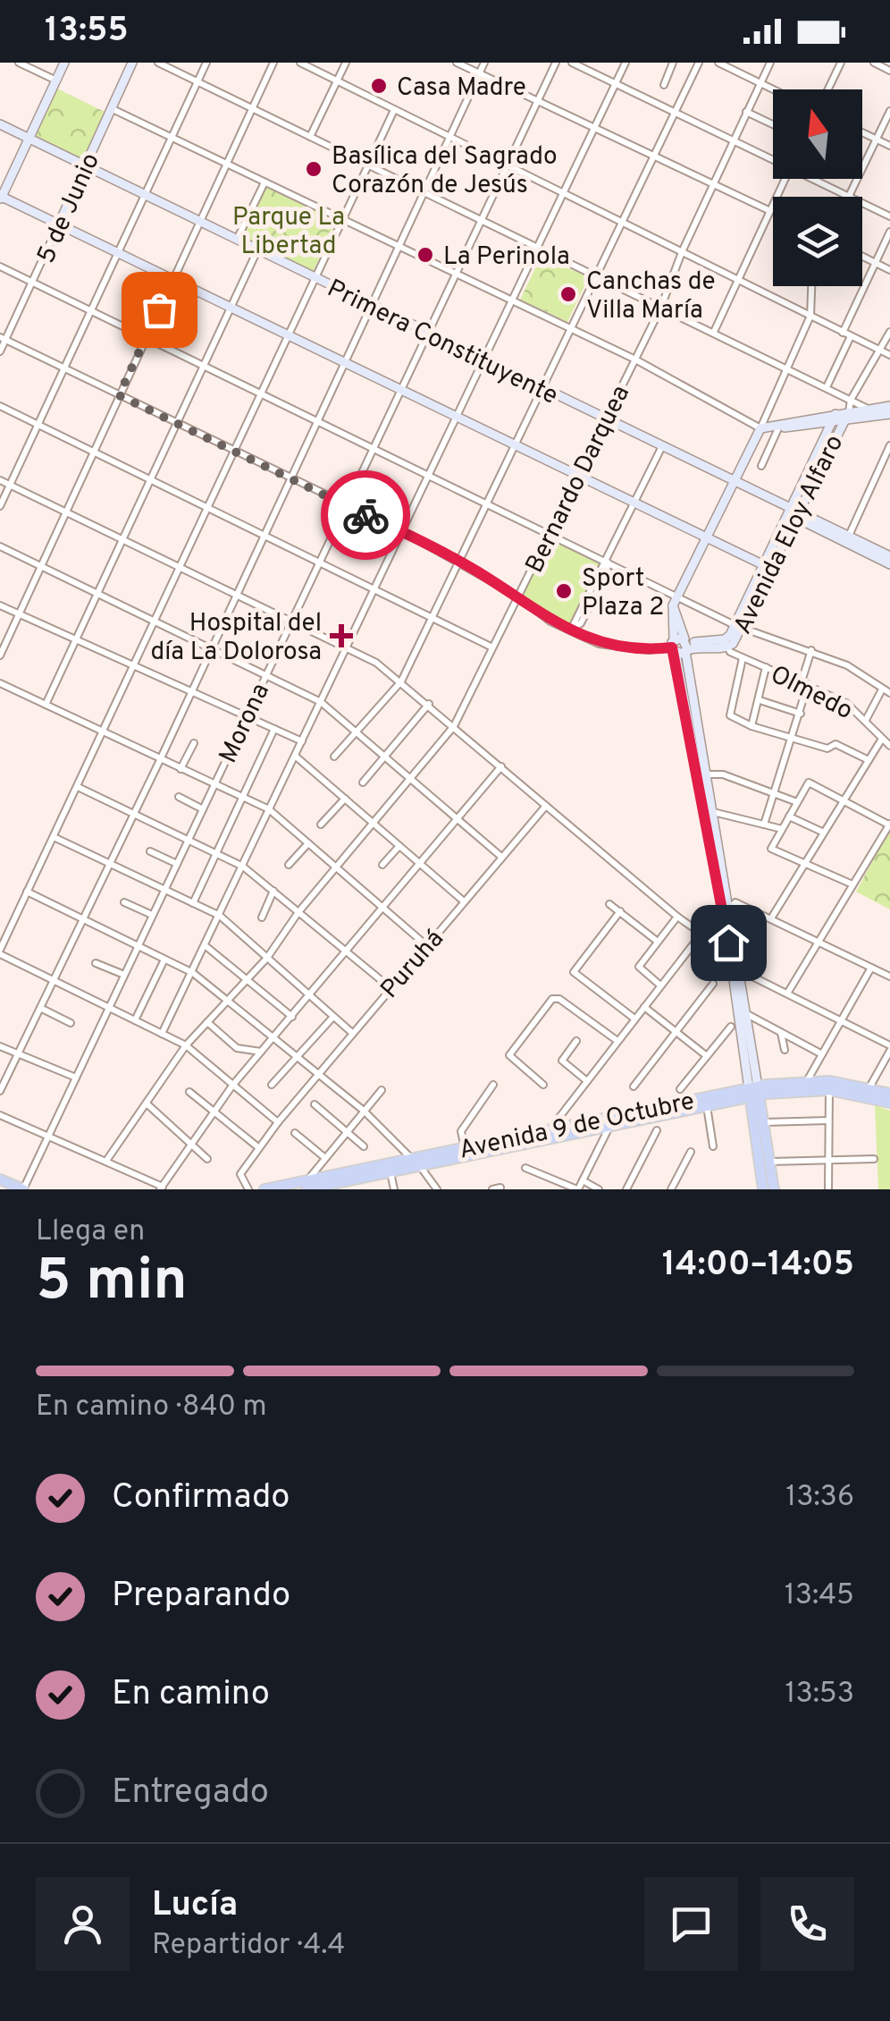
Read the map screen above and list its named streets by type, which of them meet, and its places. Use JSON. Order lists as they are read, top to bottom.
{
  "streets": {
    "main road": [
      "5 de Junio",
      "Primera Constituyente",
      "Avenida Eloy Alfaro",
      "Avenida 9 de Octubre"
    ],
    "street": [
      "Bernardo Darquea",
      "Olmedo",
      "Morona",
      "Puruhá"
    ]
  },
  "crossings": [
    ["5 de Junio", "Primera Constituyente"],
    ["Primera Constituyente", "Bernardo Darquea"],
    ["Primera Constituyente", "Avenida Eloy Alfaro"],
    ["Primera Constituyente", "Morona"],
    ["Avenida Eloy Alfaro", "Olmedo"]
  ],
  "parks": ["Parque La Libertad"],
  "places": {
    "other": [
      "Casa Madre",
      "Basílica del Sagrado Corazón de Jesús",
      "La Perinola",
      "Canchas de Villa María",
      "Sport Plaza 2"
    ],
    "health": ["Hospital del día La Dolorosa"]
  },
  "north": "top",
  "page": {
    "status": "13:55",
    "heading": ["5 min", "Llega en", "14:00–14:05"],
    "panel": ["Lucía", "Repartidor · 4.4"],
    "bar": "En camino · 840 m",
    "list": [
      ["Confirmado", "13:36"],
      ["Preparando", "13:45"],
      ["En camino", "13:53"],
      "Entregado"
    ]
  }
}
